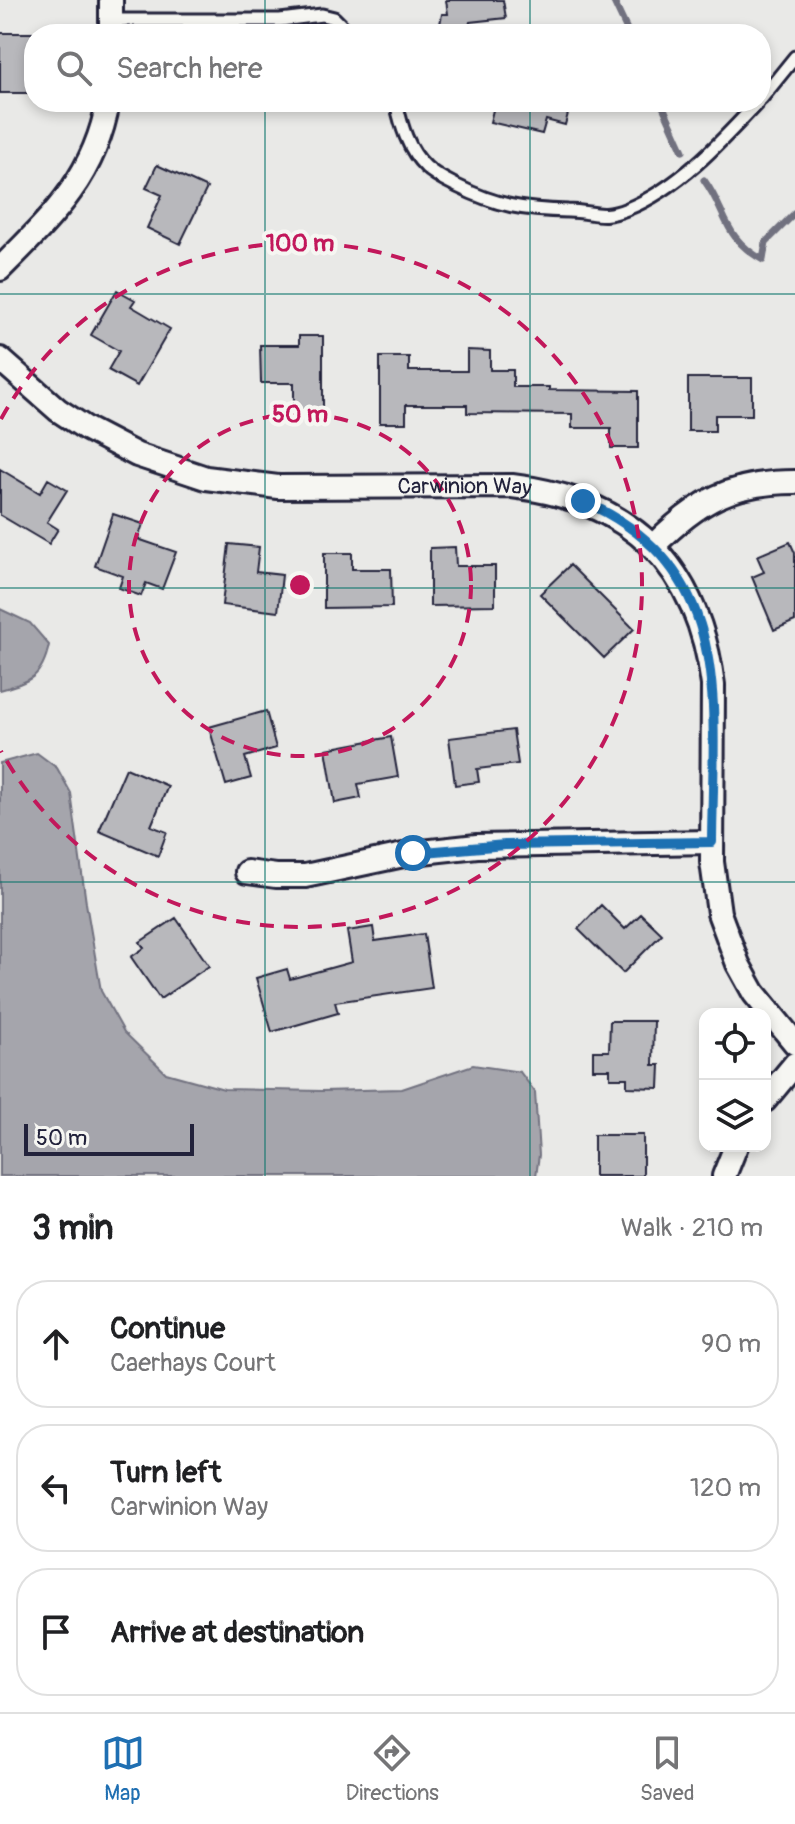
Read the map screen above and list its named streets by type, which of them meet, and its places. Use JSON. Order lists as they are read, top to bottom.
{
  "streets": {
    "street": ["Carwinion Way"]
  },
  "scale_bar": "50 m",
  "page": {
    "search": "Search here",
    "scale": "50 m",
    "heading": ["3 min", "Walk · 210 m"],
    "list": [
      ["Continue", "Caerhays Court", "90 m"],
      ["Turn left", "Carwinion Way", "120 m"],
      "Arrive at destination"
    ],
    "nav": ["Map", "Directions", "Saved"]
  },
  "rings": ["100 m", "50 m"]
}
